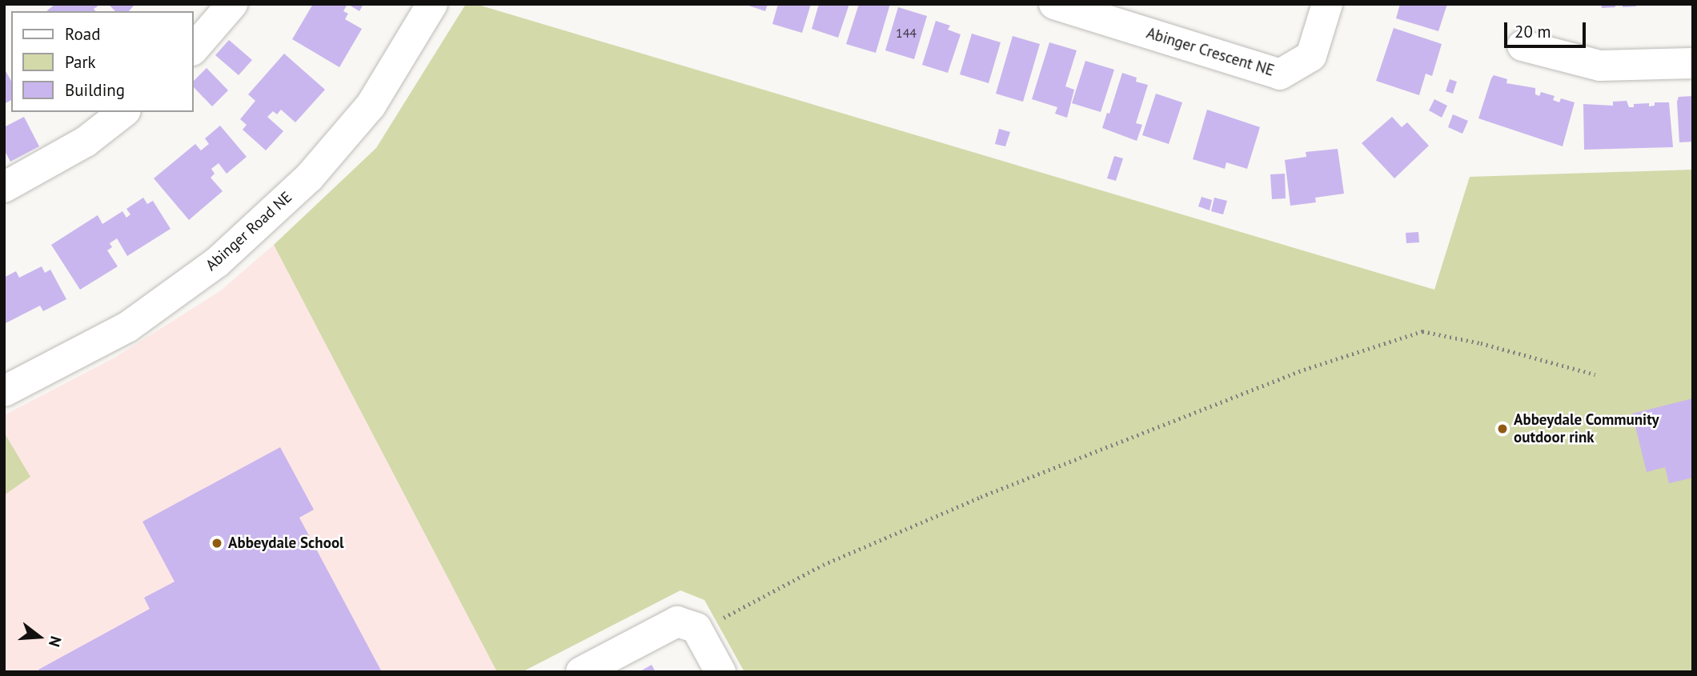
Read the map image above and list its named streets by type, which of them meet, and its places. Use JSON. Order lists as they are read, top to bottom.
{
  "streets": {
    "street": ["Abinger Crescent NE", "Abinger Road NE"]
  },
  "places": ["Abbeydale Community outdoor rink", "Abbeydale School"],
  "house_numbers": ["144"],
  "legend": ["Road", "Park", "Building"],
  "scale_bar": "20 m",
  "north": "right"
}
